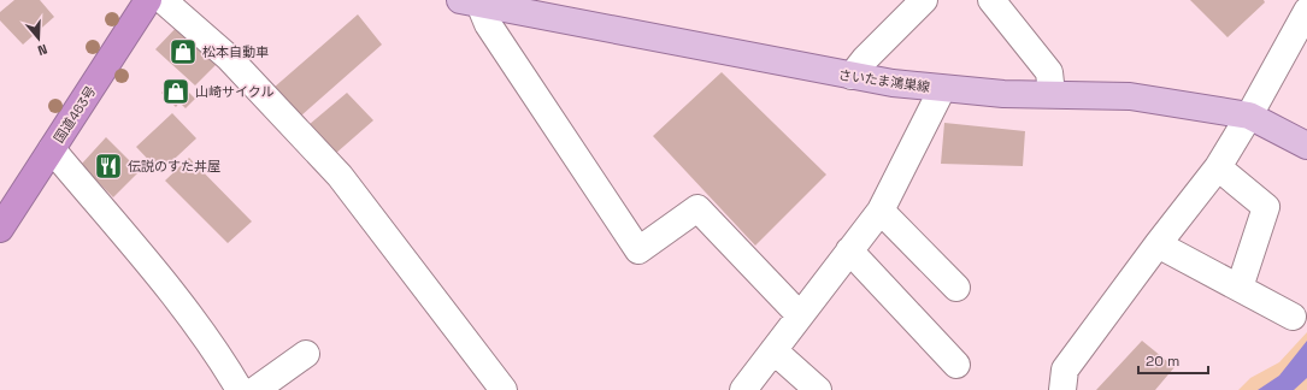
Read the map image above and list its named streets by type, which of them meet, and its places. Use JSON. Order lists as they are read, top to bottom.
{
  "streets": {
    "highway": ["国道463号"],
    "main road": ["さいたま鴻巣線"]
  },
  "places": {
    "shop": ["松本自動車", "山崎サイクル"],
    "restaurant": ["伝説のすた丼屋"]
  },
  "scale_bar": "20 m",
  "north": "bottom"
}
